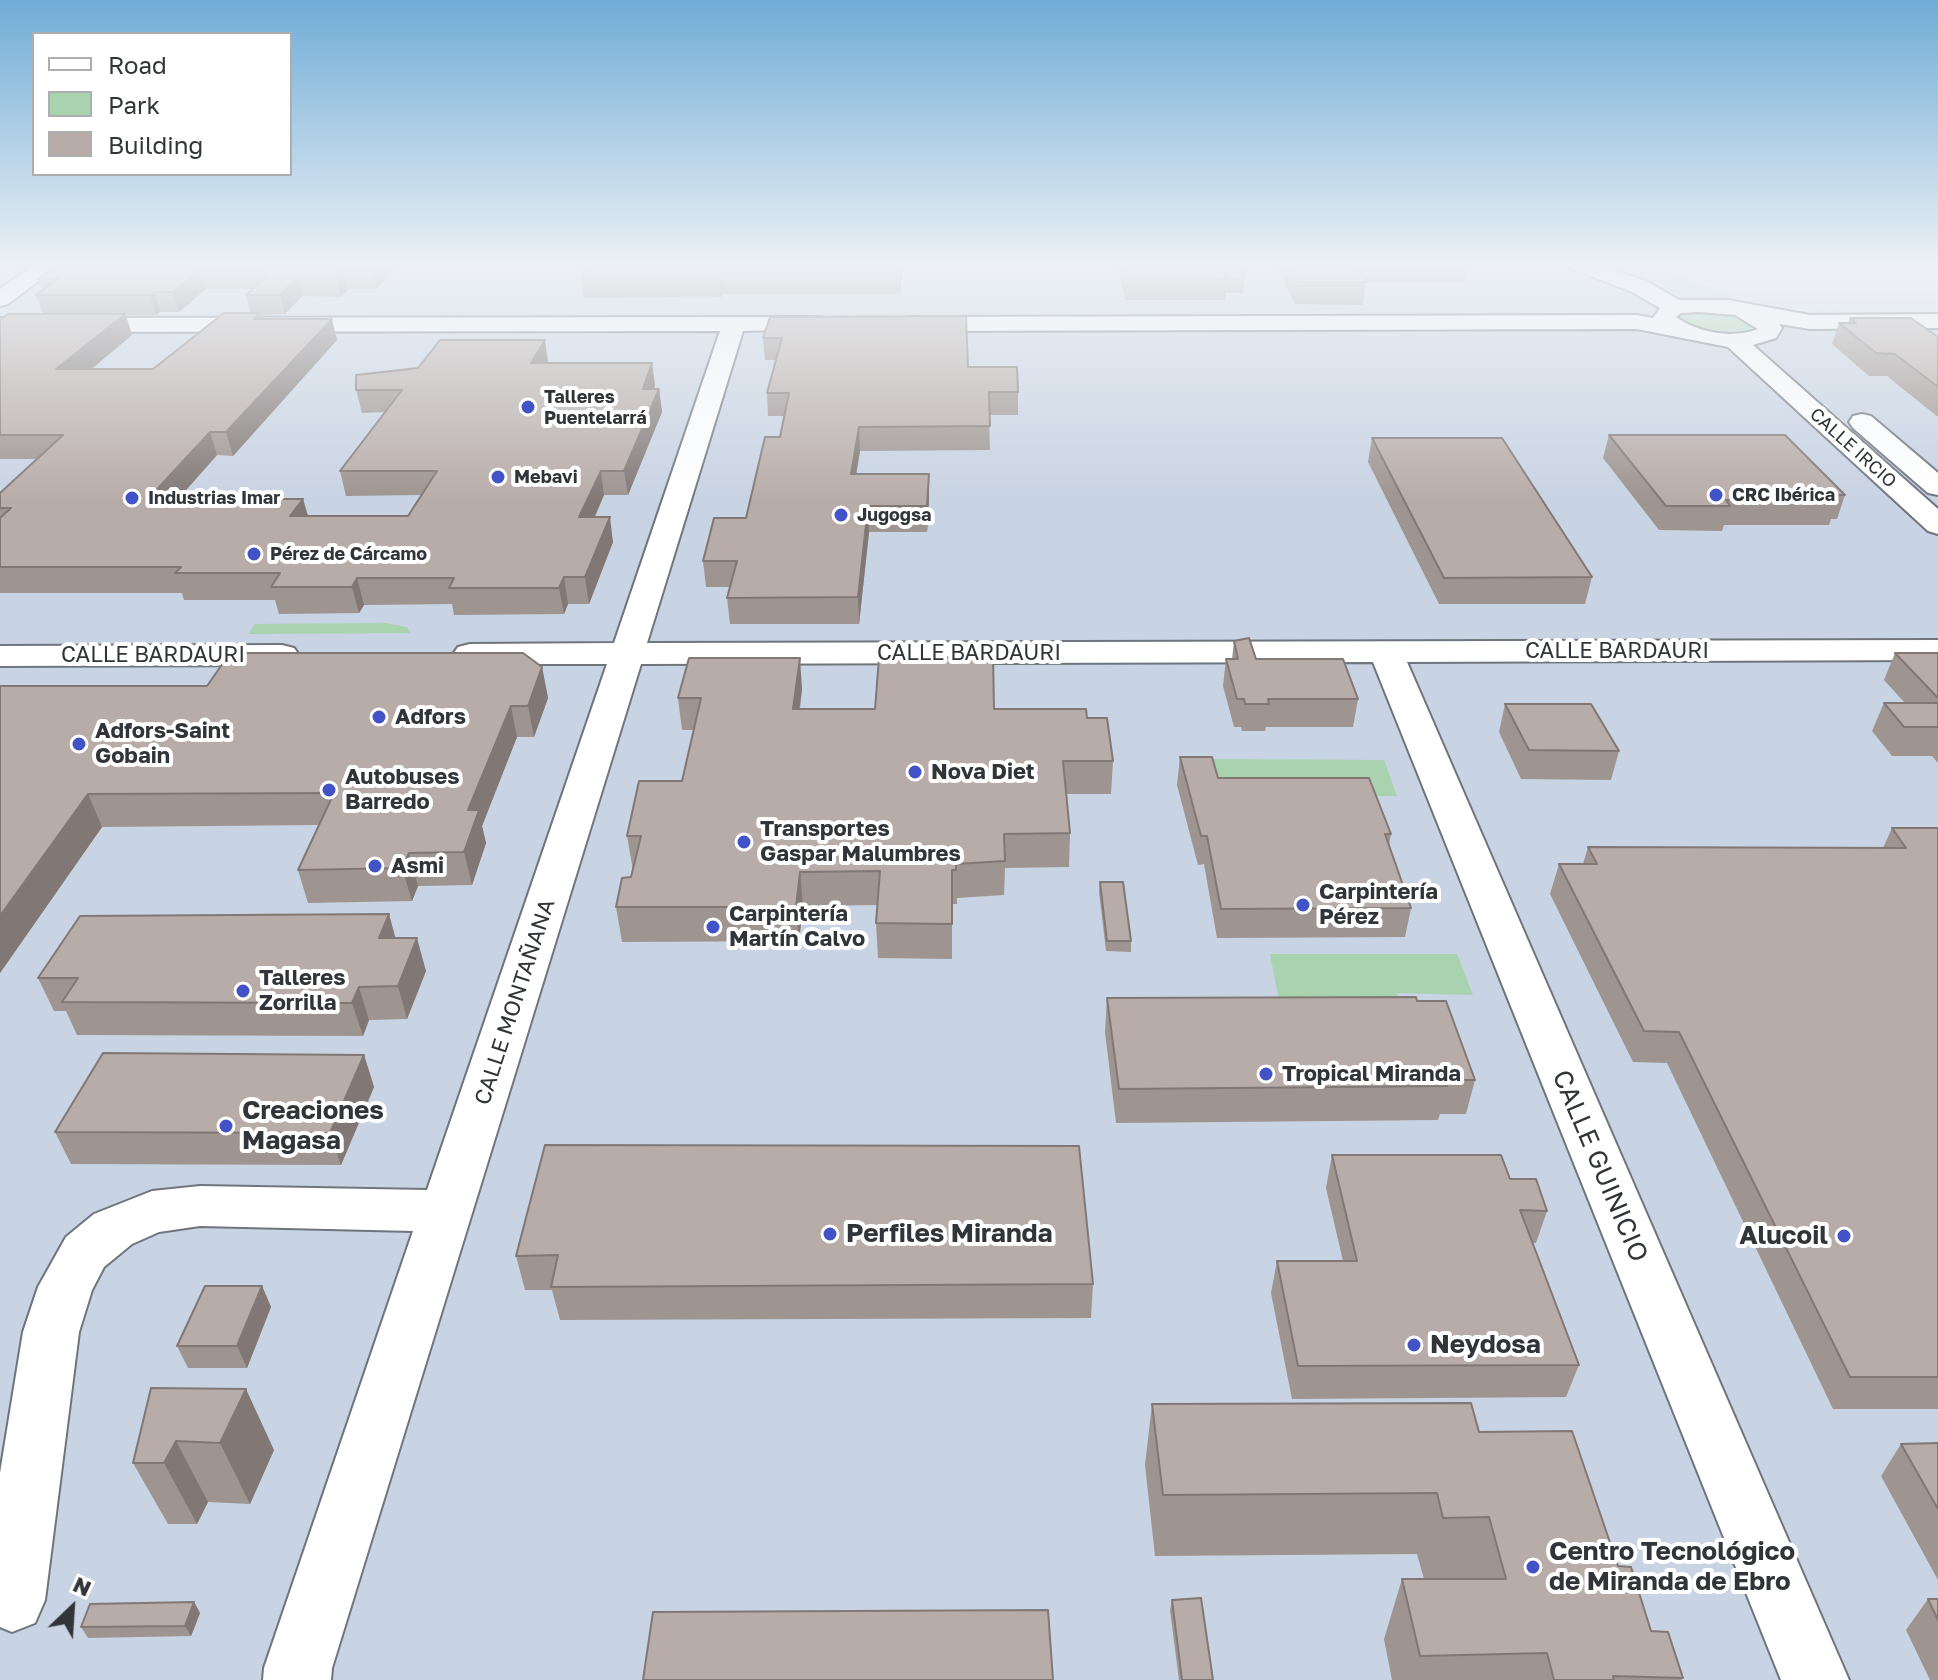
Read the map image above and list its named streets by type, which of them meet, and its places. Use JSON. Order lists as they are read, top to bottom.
{
  "streets": {
    "street": [
      "CALLE IRCIO",
      "CALLE BARDAURI",
      "CALLE MONTAÑANA",
      "CALLE GUINICIO"
    ]
  },
  "crossings": [
    ["CALLE BARDAURI", "CALLE MONTAÑANA"],
    ["CALLE BARDAURI", "CALLE GUINICIO"]
  ],
  "places": [
    "Talleres Puentelarrá",
    "Mebavi",
    "CRC Ibérica",
    "Industrias Imar",
    "Jugogsa",
    "Pérez de Cárcamo",
    "Adfors",
    "Adfors-Saint Gobain",
    "Nova Diet",
    "Autobuses Barredo",
    "Transportes Gaspar Malumbres",
    "Asmi",
    "Carpintería Pérez",
    "Carpintería Martín Calvo",
    "Talleres Zorrilla",
    "Tropical Miranda",
    "Creaciones Magasa",
    "Perfiles Miranda",
    "Alucoil",
    "Neydosa",
    "Centro Tecnológico de Miranda de Ebro"
  ],
  "legend": ["Road", "Park", "Building"],
  "north": "top right"
}
